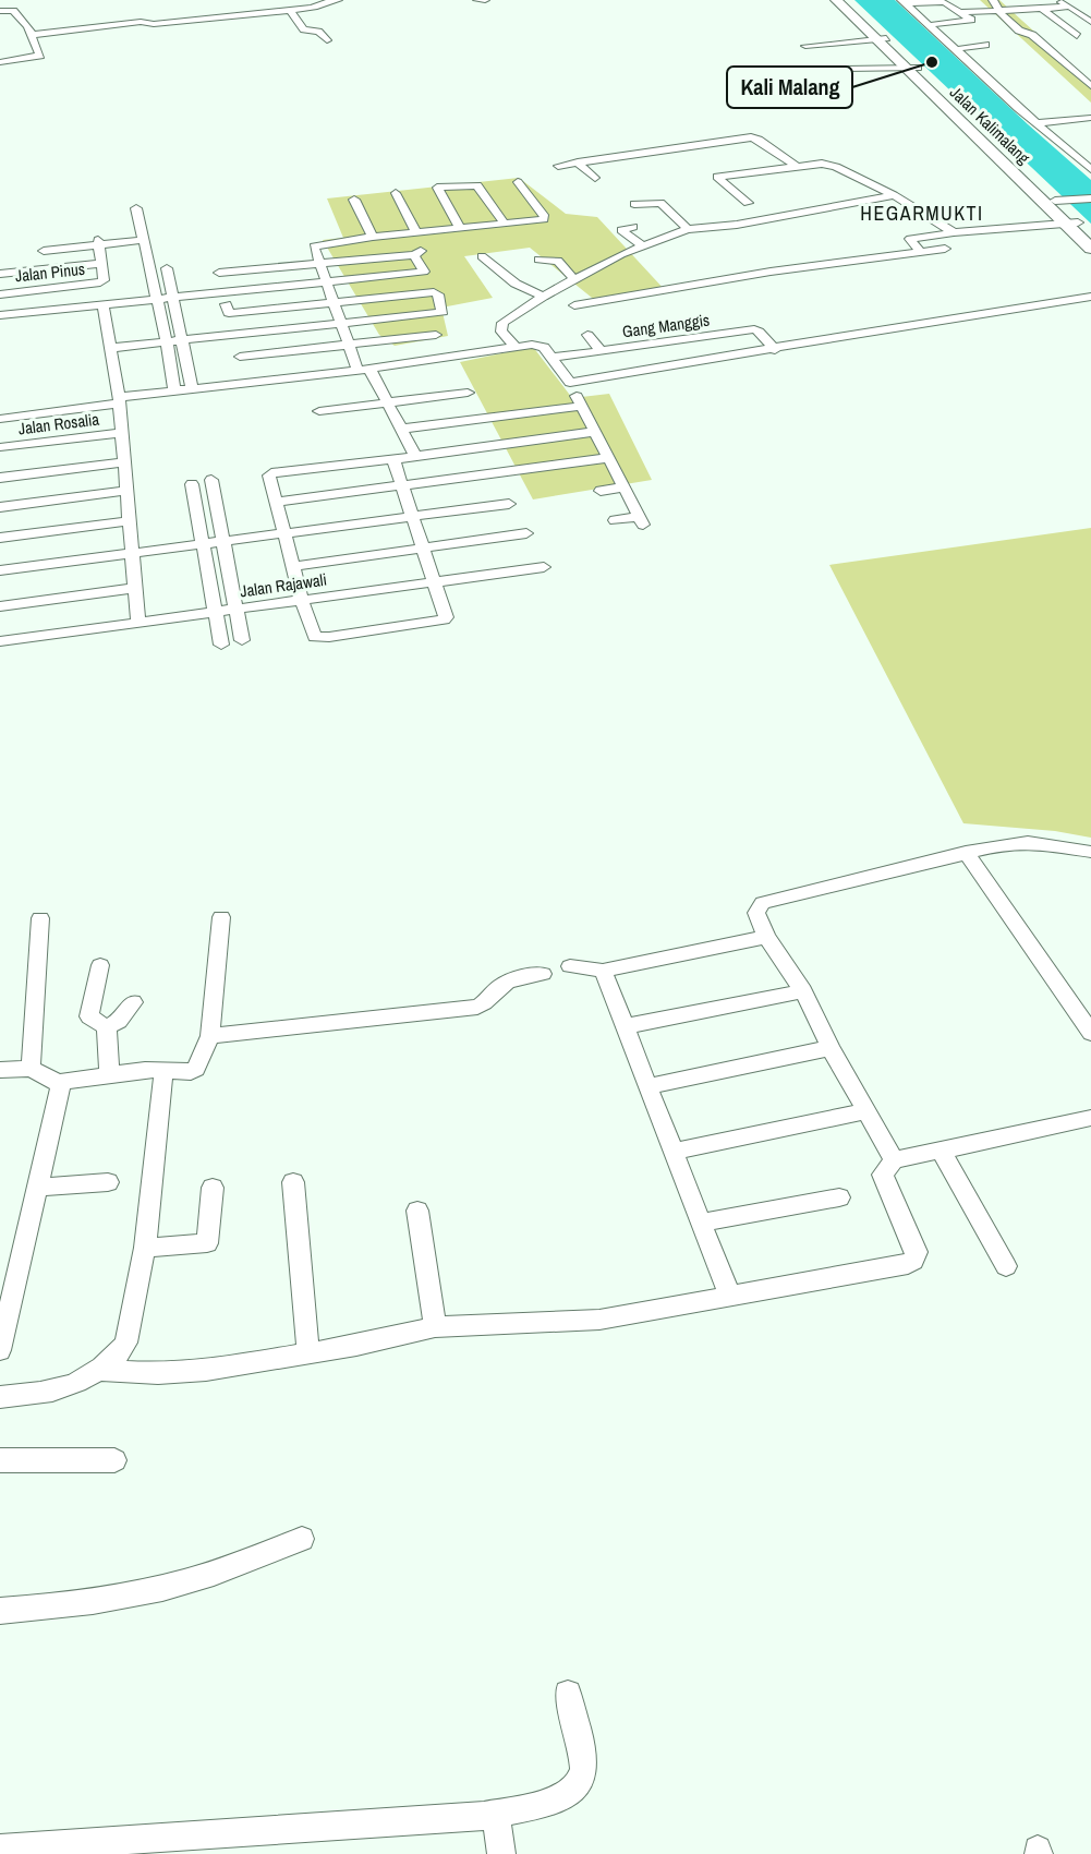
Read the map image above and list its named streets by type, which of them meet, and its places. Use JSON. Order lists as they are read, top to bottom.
{
  "streets": {
    "main road": ["Jalan Kalimalang"],
    "street": [
      "Jalan Pinus",
      "Gang Manggis",
      "Jalan Rosalia",
      "Jalan Rajawali"
    ]
  },
  "districts": ["HEGARMUKTI"],
  "places": ["Kali Malang"]
}
